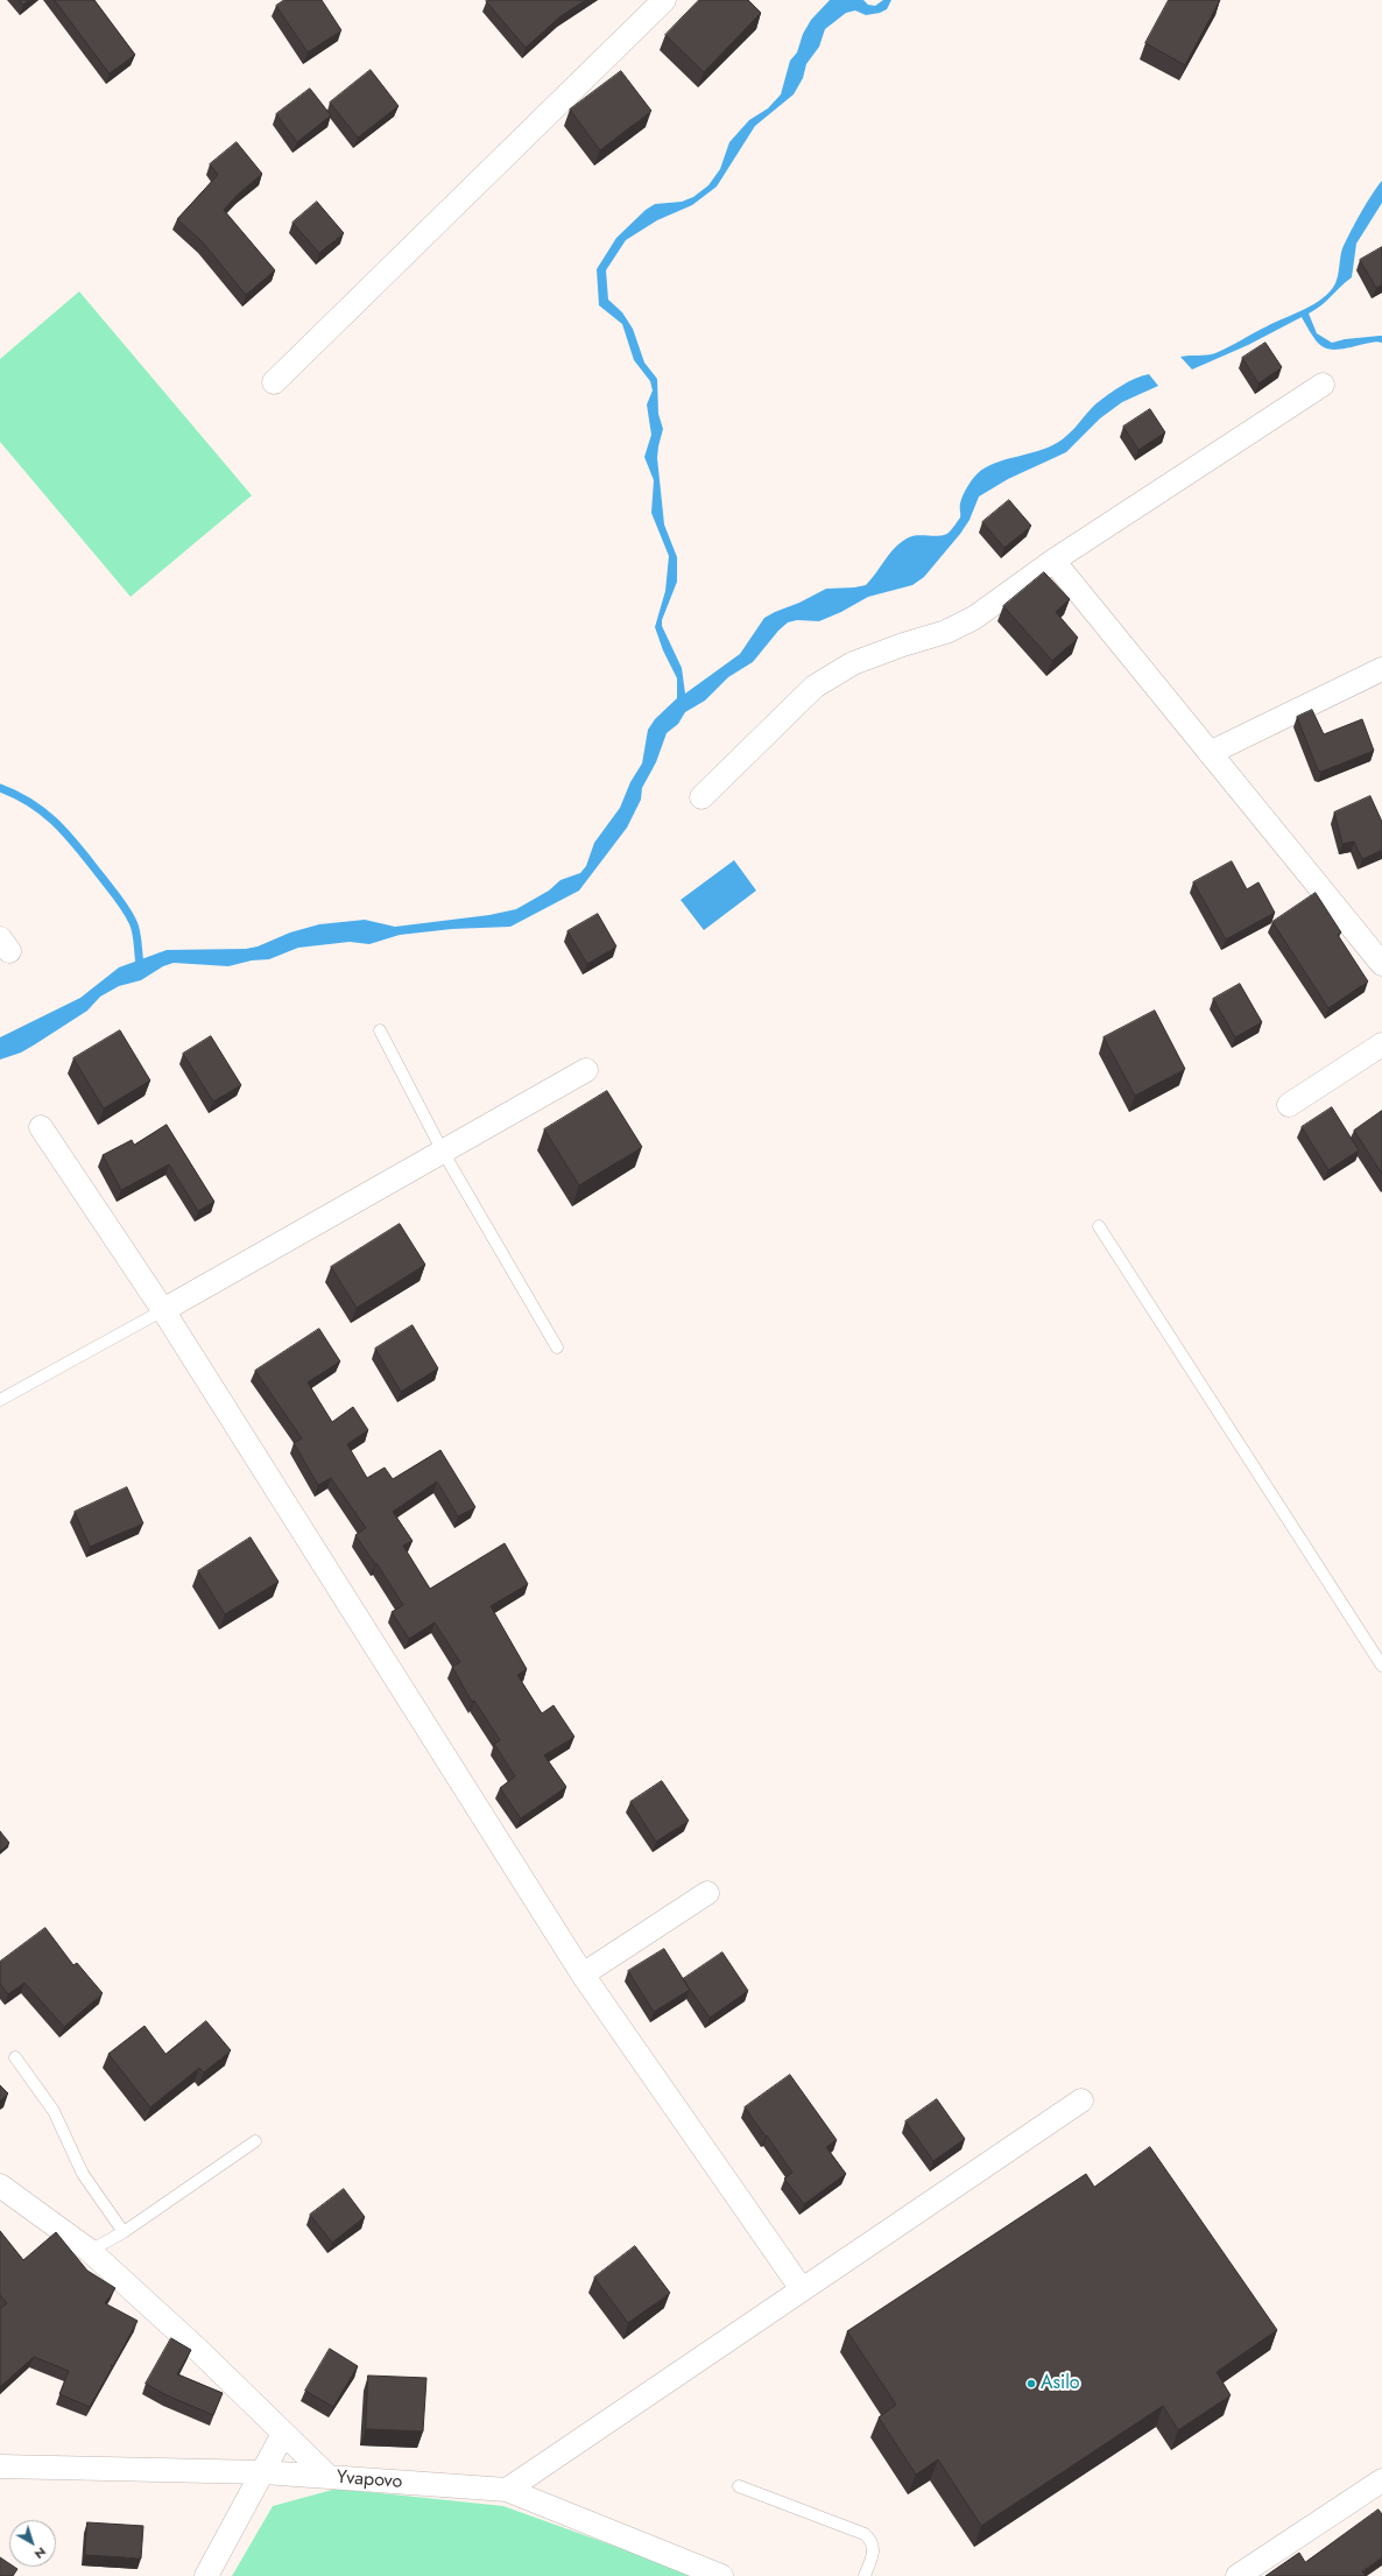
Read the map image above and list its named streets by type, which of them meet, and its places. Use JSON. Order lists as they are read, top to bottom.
{
  "streets": {
    "street": ["Yvapovo"]
  },
  "places": ["Asilo"],
  "north": "bottom right"
}
